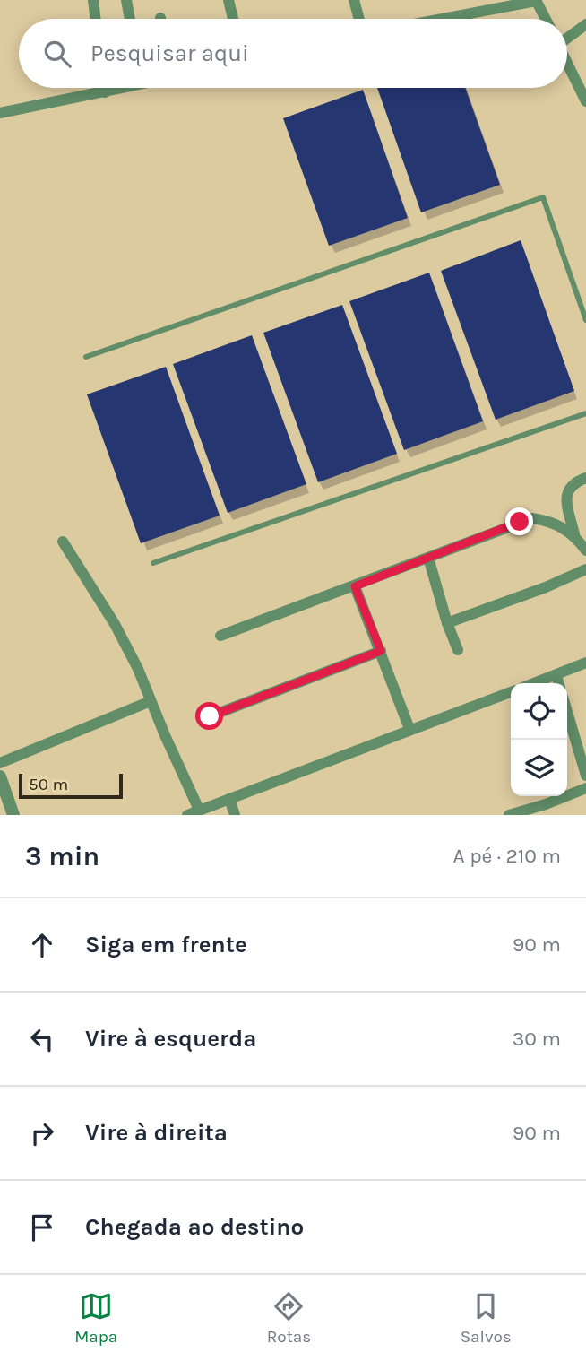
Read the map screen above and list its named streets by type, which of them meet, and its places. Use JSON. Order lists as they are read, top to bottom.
{
  "scale_bar": "50 m",
  "page": {
    "search": "Pesquisar aqui",
    "scale": "50 m",
    "heading": ["3 min", "A pé · 210 m"],
    "list": [
      ["Siga em frente", "90 m"],
      ["Vire à esquerda", "30 m"],
      ["Vire à direita", "90 m"],
      "Chegada ao destino"
    ],
    "nav": ["Mapa", "Rotas", "Salvos"]
  }
}
